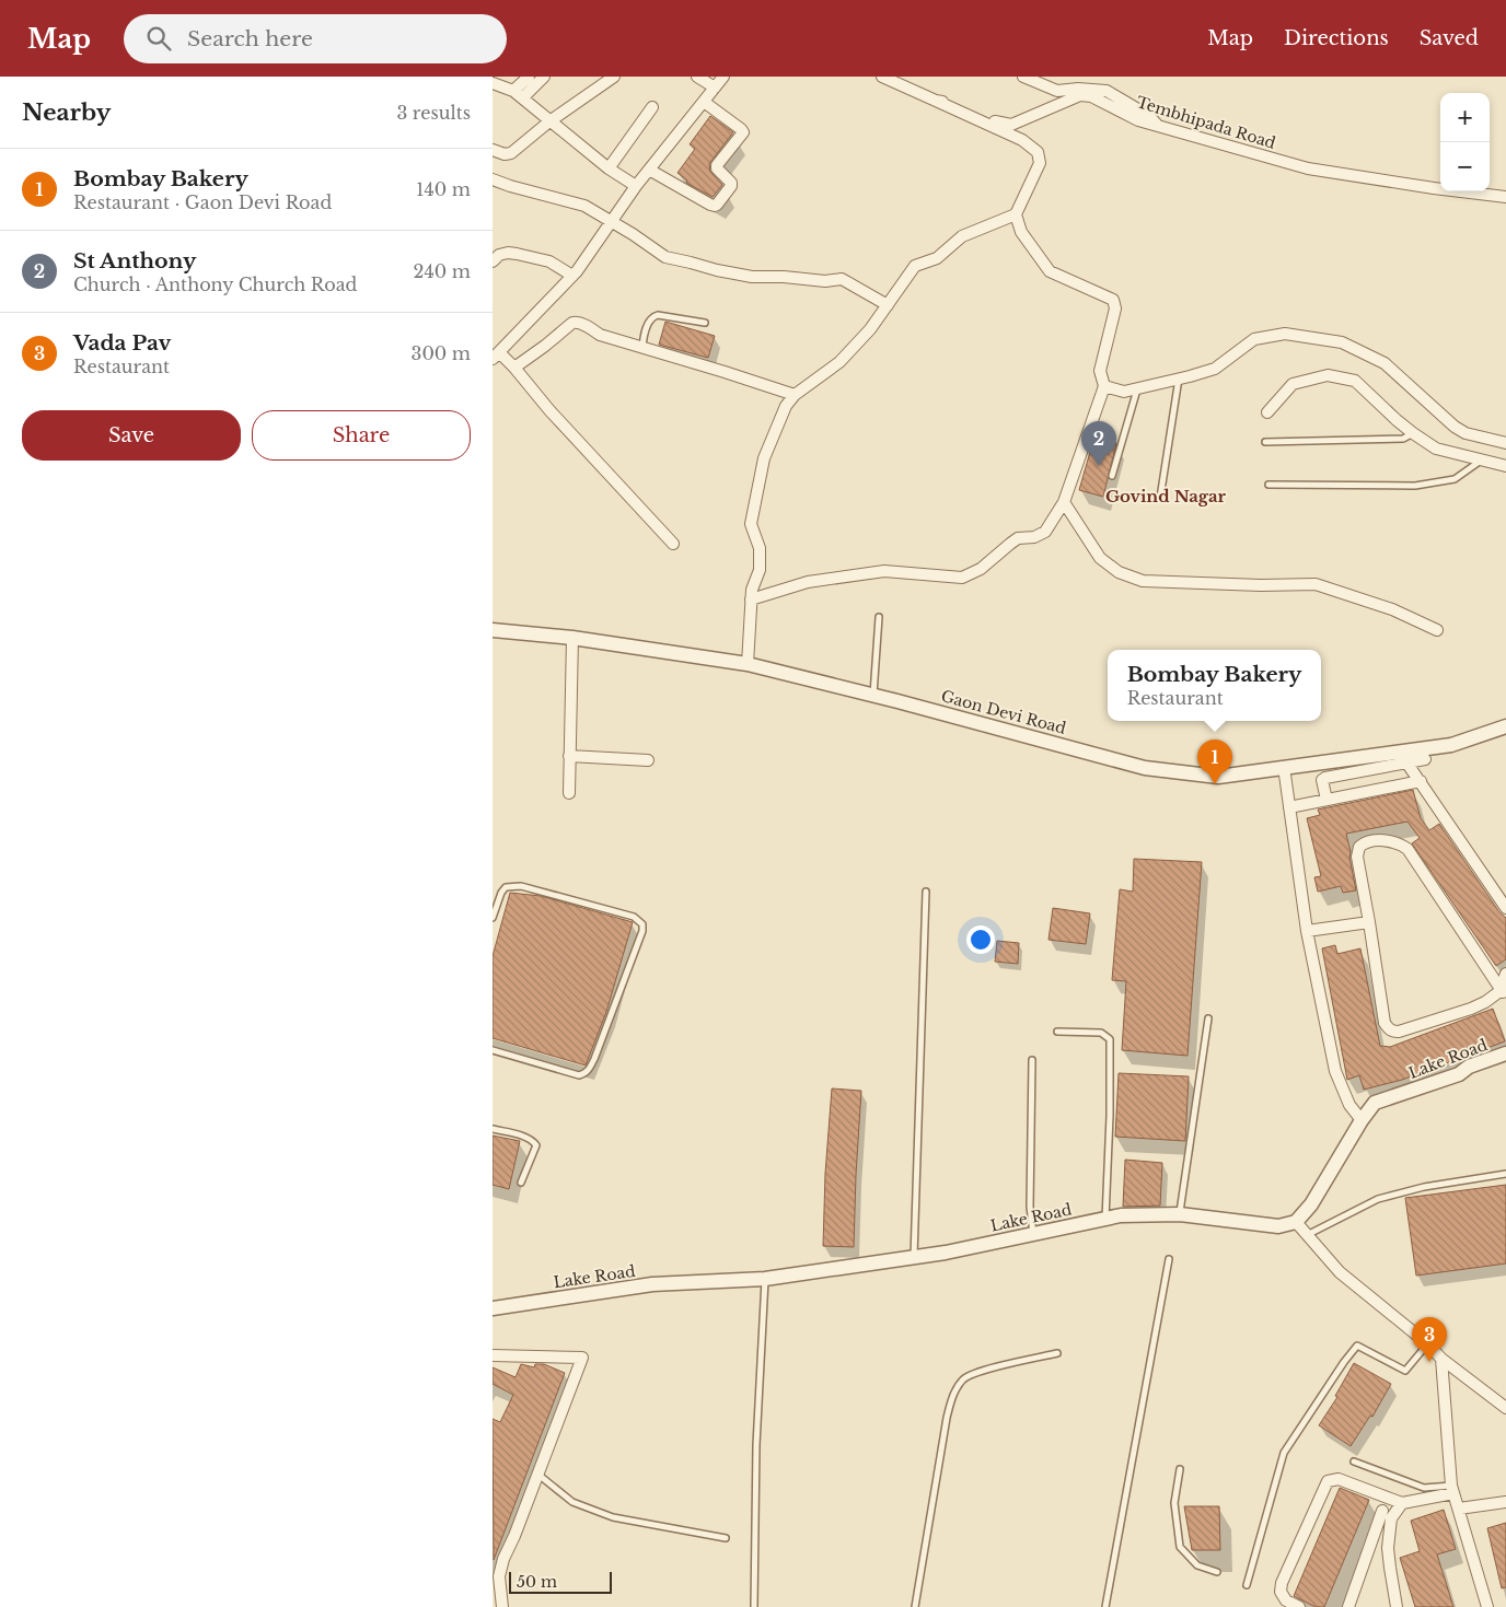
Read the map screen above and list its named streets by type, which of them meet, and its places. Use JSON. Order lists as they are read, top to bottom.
{
  "streets": {
    "street": ["Tembhipada Road", "Gaon Devi Road", "Lake Road"]
  },
  "districts": ["Govind Nagar"],
  "scale_bar": "50 m",
  "page": {
    "header": "Map",
    "search": "Search here",
    "nav": ["Map", "Directions", "Saved"],
    "heading": ["Nearby", "3 results"],
    "map_buttons": ["+", "−"],
    "list": [
      {
        "mark": "1",
        "name": "Bombay Bakery",
        "note": "Restaurant · Gaon Devi Road",
        "value": "140 m"
      },
      {
        "mark": "2",
        "name": "St Anthony",
        "note": "Church · Anthony Church Road",
        "value": "240 m"
      },
      {
        "mark": "3",
        "name": "Vada Pav",
        "note": "Restaurant",
        "value": "300 m"
      }
    ],
    "buttons": ["Save", "Share"],
    "pins": ["2", "1", "3"],
    "popup": ["Bombay Bakery", "Restaurant"],
    "scale": "50 m"
  }
}
